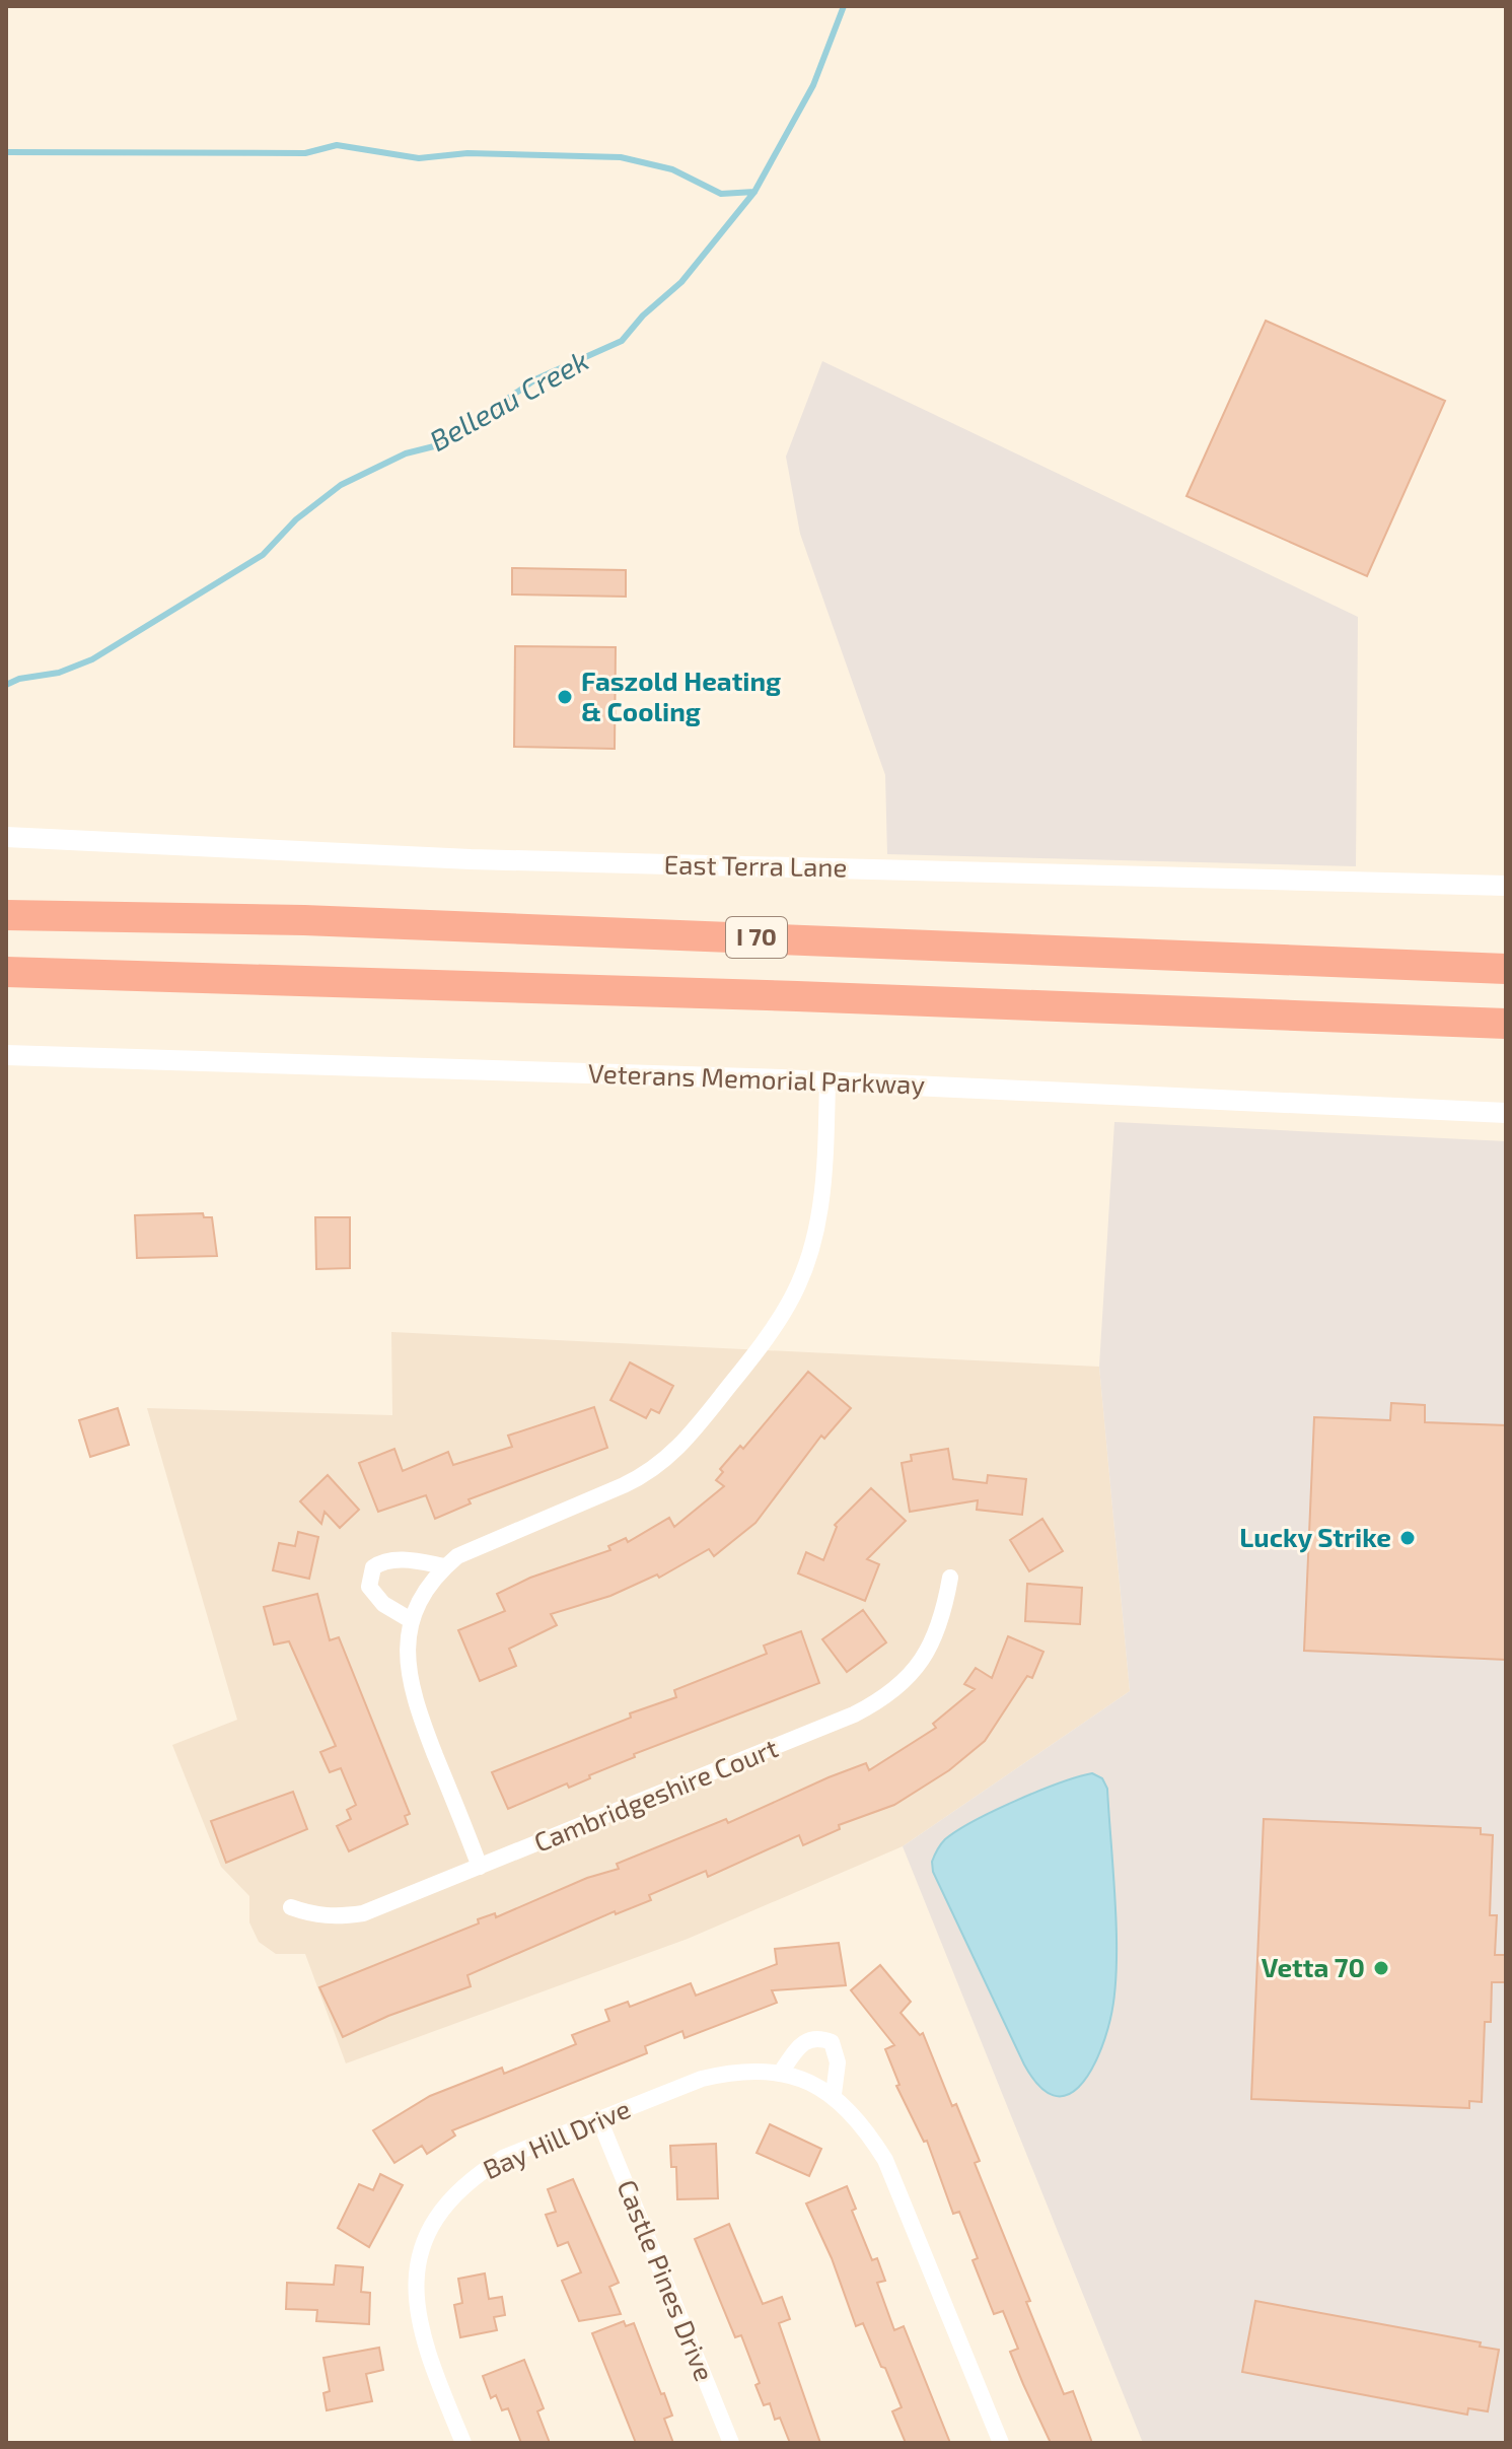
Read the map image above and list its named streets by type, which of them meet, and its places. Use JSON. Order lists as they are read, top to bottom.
{
  "streets": {
    "highway": ["I 70"],
    "street": [
      "East Terra Lane",
      "Veterans Memorial Parkway",
      "Cambridgeshire Court",
      "Bay Hill Drive",
      "Castle Pines Drive"
    ]
  },
  "crossings": [
    ["Bay Hill Drive", "Castle Pines Drive"]
  ],
  "water": ["Belleau Creek"],
  "places": ["Faszold Heating & Cooling", "Lucky Strike", "Vetta 70"]
}
